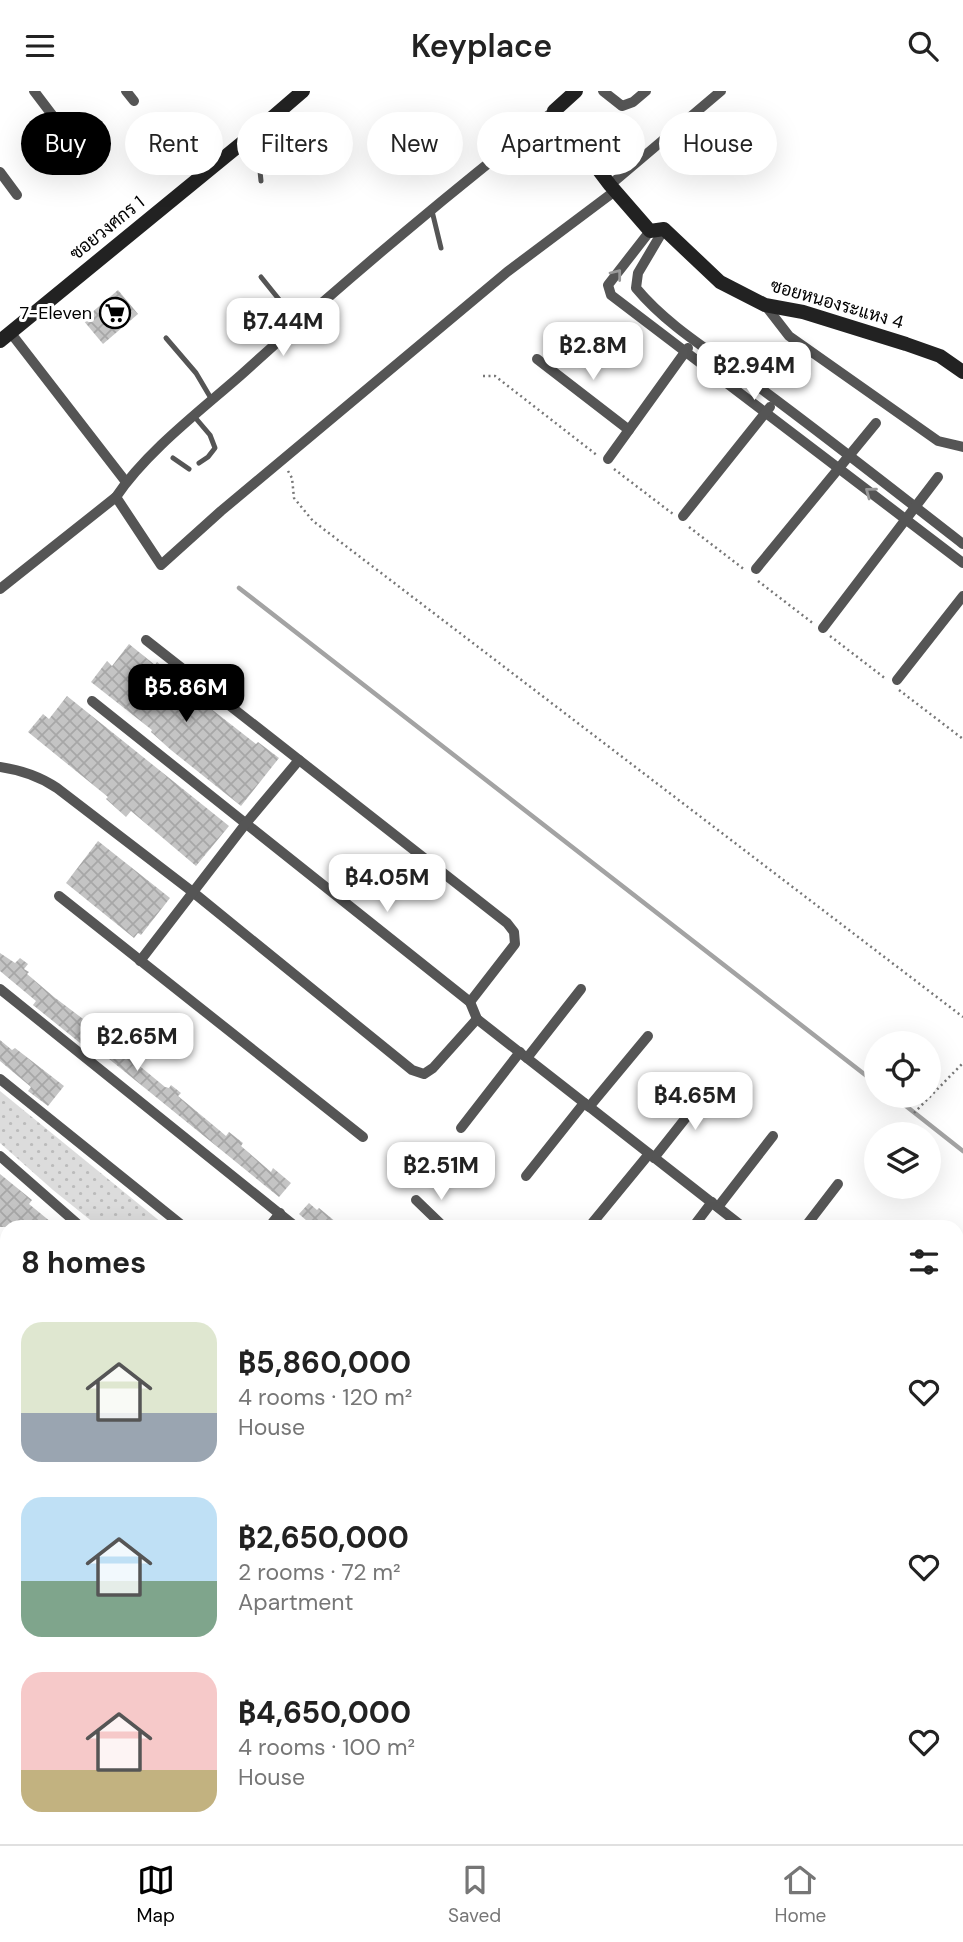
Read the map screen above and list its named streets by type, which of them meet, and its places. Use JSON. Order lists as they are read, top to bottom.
{
  "streets": {
    "street": ["ซอยวงศกร 1", "ซอยหนองระแหง 4"]
  },
  "places": {
    "supermarket": ["7-Eleven"]
  },
  "page": {
    "header": "Keyplace",
    "chip": [
      "Buy",
      "Rent",
      "Filters",
      "New",
      "Apartment",
      "House"
    ],
    "price": [
      "฿7.44M",
      "฿2.8M",
      "฿2.94M",
      "฿5.86M",
      "฿4.05M",
      "฿2.65M",
      "฿4.65M",
      "฿2.51M"
    ],
    "heading": "8 homes",
    "list": [
      {
        "name": "฿5,860,000",
        "note": "4 rooms · 120 m² · House"
      },
      {
        "name": "฿2,650,000",
        "note": "2 rooms · 72 m² · Apartment"
      },
      {
        "name": "฿4,650,000",
        "note": "4 rooms · 100 m² · House"
      }
    ],
    "tabs": ["Map", "Saved", "Home"]
  }
}
